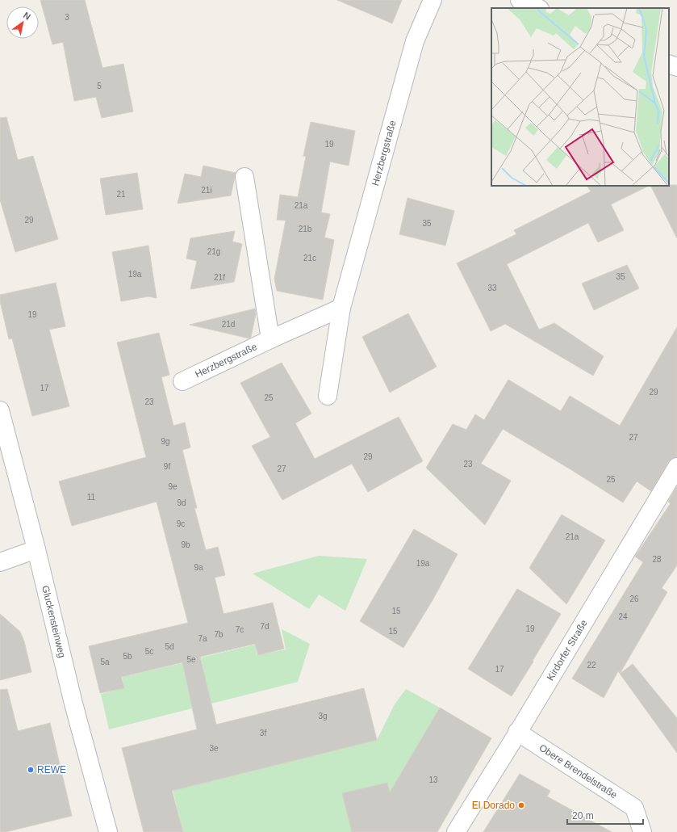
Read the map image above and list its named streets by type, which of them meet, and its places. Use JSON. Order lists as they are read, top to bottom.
{
  "streets": {
    "street": [
      "Herzbergstraße",
      "Gluckensteinweg",
      "Kirdorfer Straße",
      "Obere Brendelstraße"
    ]
  },
  "crossings": [
    ["Kirdorfer Straße", "Obere Brendelstraße"]
  ],
  "places": ["REWE", "El Dorado"],
  "house_numbers": [
    "3",
    "5",
    "19",
    "21i",
    "21",
    "21a",
    "29",
    "35",
    "21b",
    "21g",
    "21c",
    "19a",
    "35",
    "21f",
    "33",
    "19",
    "21d",
    "17",
    "29",
    "25",
    "23",
    "27",
    "9g",
    "29",
    "23",
    "9f",
    "27",
    "25",
    "9e",
    "11",
    "9d",
    "9c",
    "21a",
    "9b",
    "28",
    "19a",
    "9a",
    "26",
    "15",
    "24",
    "7d",
    "19",
    "7c",
    "15",
    "7b",
    "7a",
    "5d",
    "5c",
    "5b",
    "5e",
    "5a",
    "22",
    "17",
    "3g",
    "3f",
    "3e",
    "13"
  ],
  "scale_bar": "20 m",
  "north": "top right"
}
